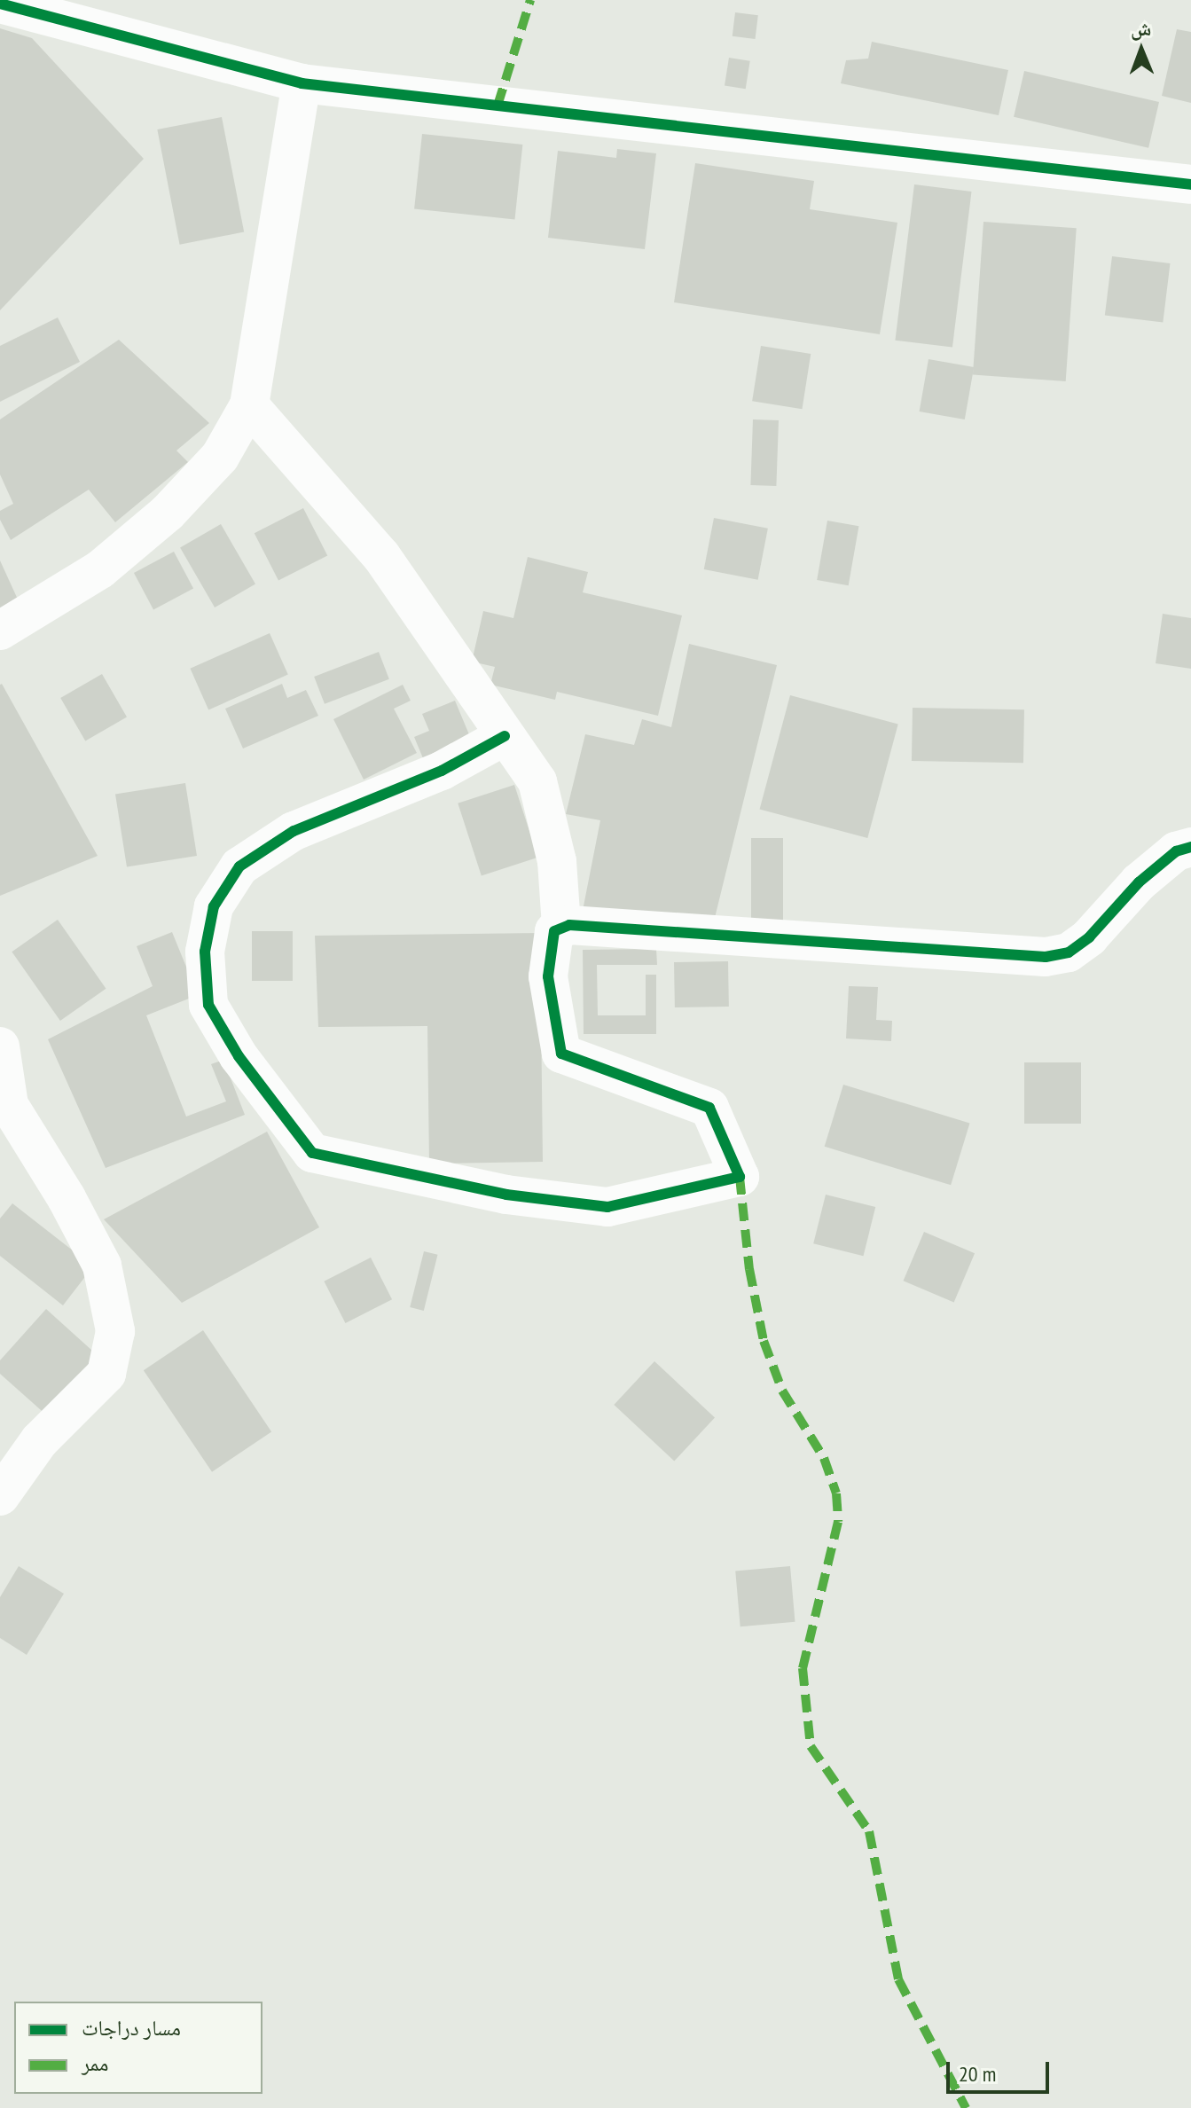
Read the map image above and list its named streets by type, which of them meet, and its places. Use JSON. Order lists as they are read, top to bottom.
{
  "legend": ["مسار دراجات", "ممر"],
  "scale_bar": "20 m",
  "north": "top"
}
